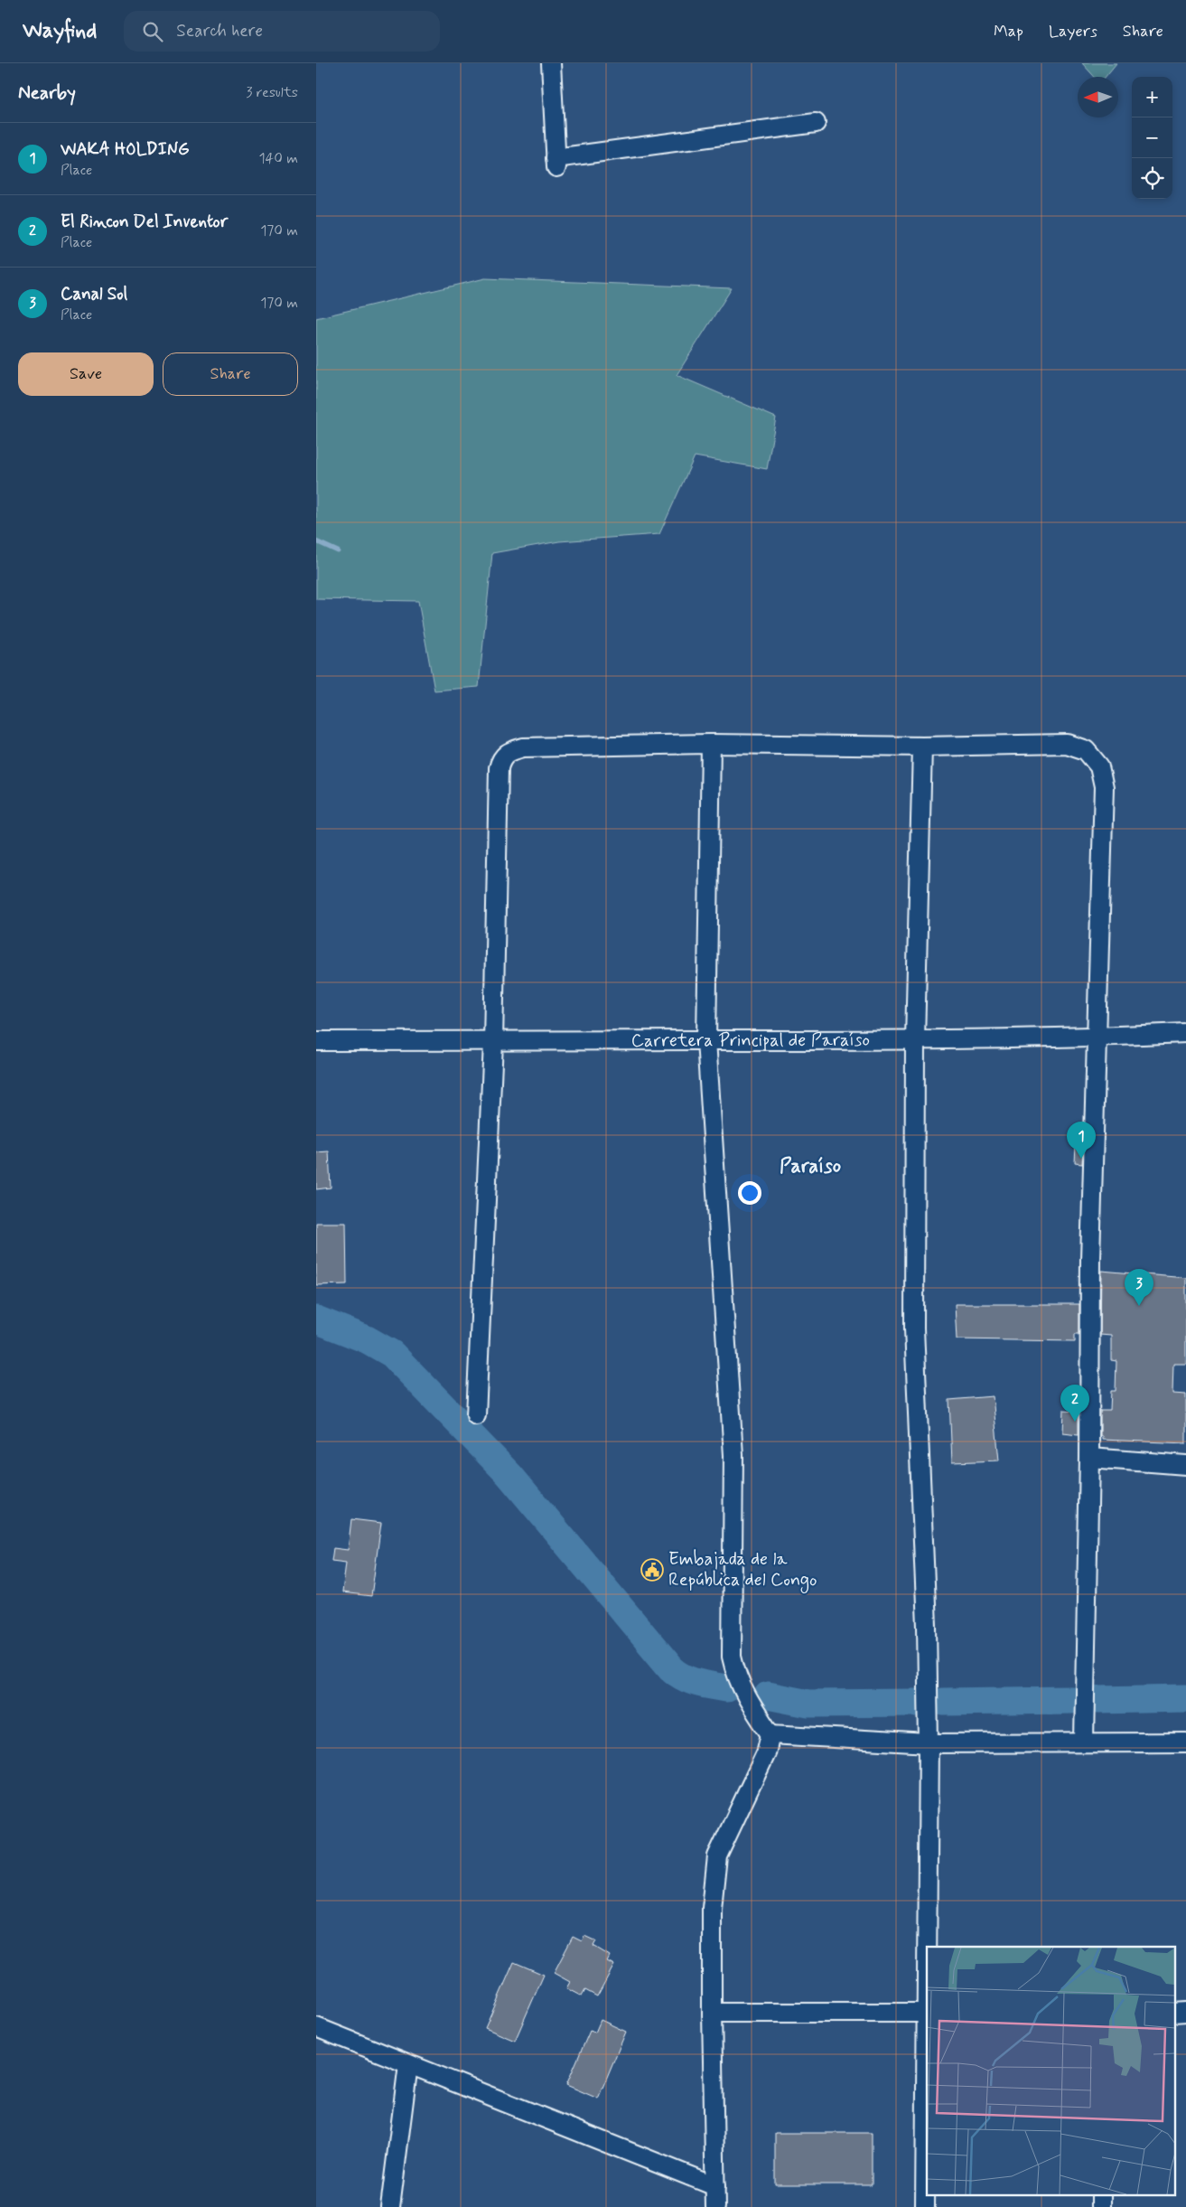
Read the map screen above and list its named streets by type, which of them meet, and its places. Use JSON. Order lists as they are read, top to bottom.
{
  "streets": {
    "street": ["Carretera Principal de Paraíso"]
  },
  "districts": ["Paraíso"],
  "places": {
    "public building": ["Embajada de la República del Congo"]
  },
  "north": "left",
  "page": {
    "header": "Wayfind",
    "search": "Search here",
    "nav": ["Map", "Layers", "Share"],
    "heading": ["Nearby", "3 results"],
    "map_buttons": ["+", "−"],
    "list": [
      {
        "mark": "1",
        "name": "WAKA HOLDING",
        "note": "Place",
        "value": "140 m"
      },
      {
        "mark": "2",
        "name": "El Rincon Del Inventor",
        "note": "Place",
        "value": "170 m"
      },
      {
        "mark": "3",
        "name": "Canal Sol",
        "note": "Place",
        "value": "170 m"
      }
    ],
    "buttons": ["Save", "Share"],
    "pins": ["1", "3", "2"]
  }
}
